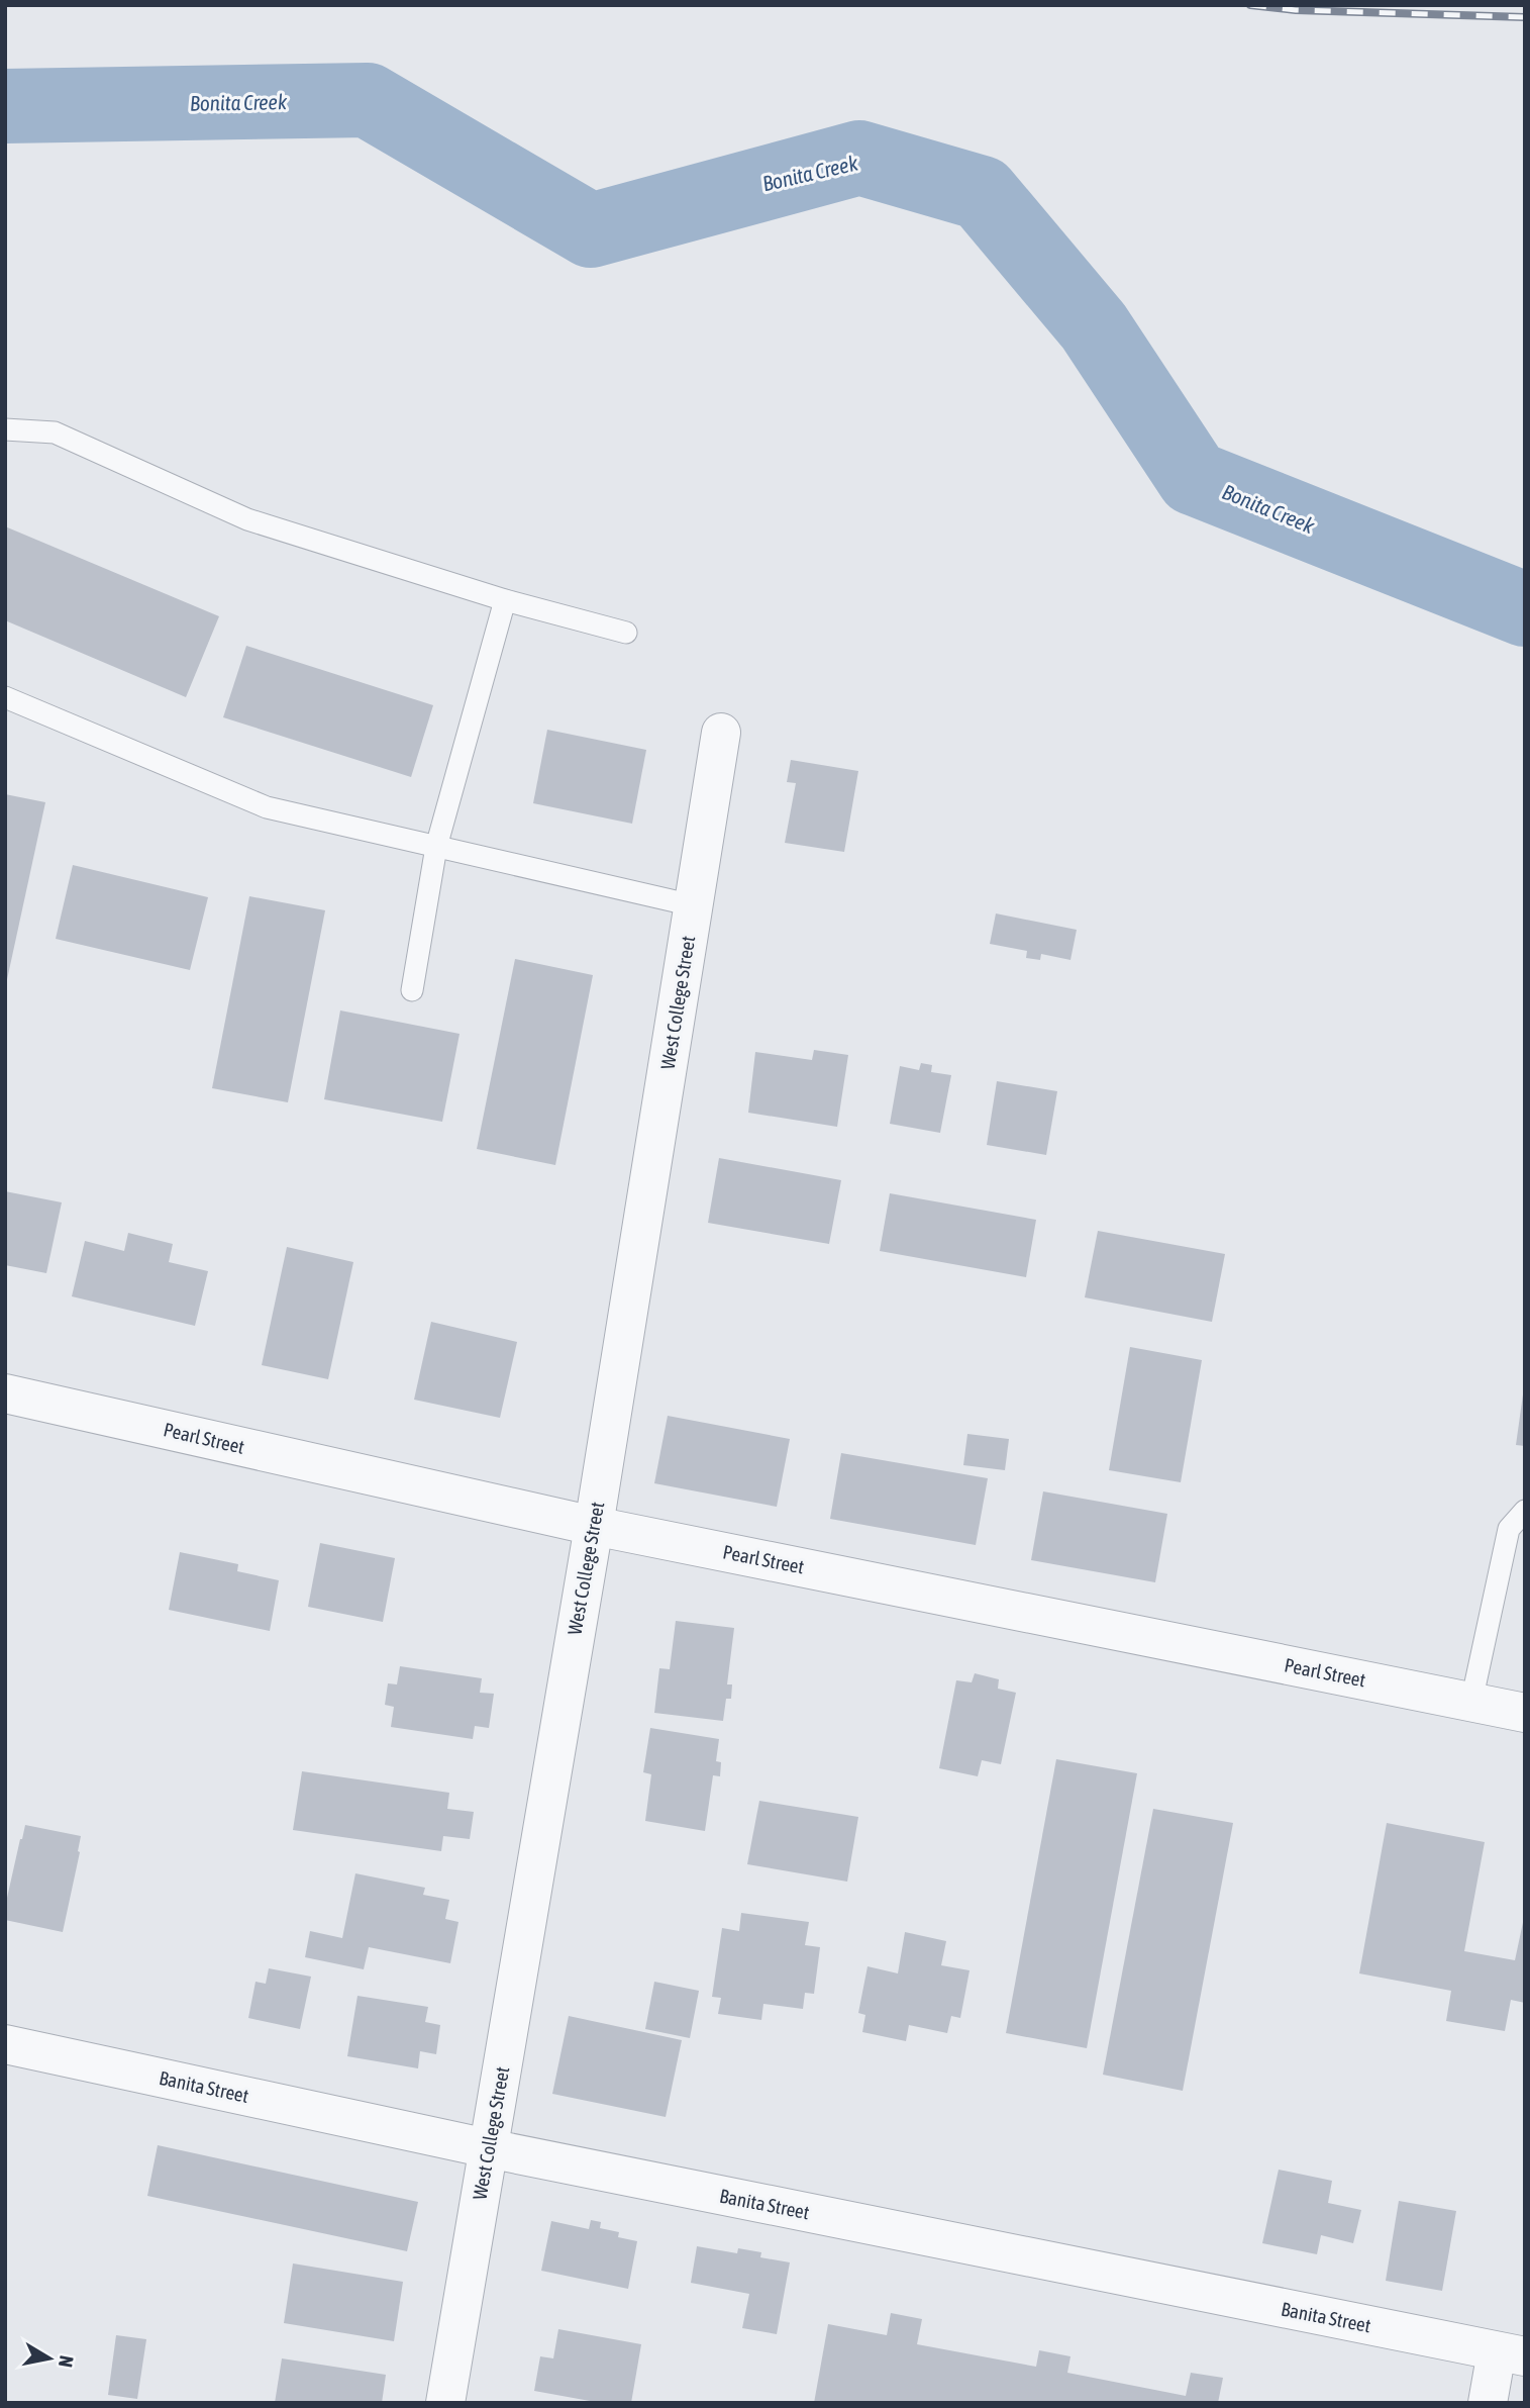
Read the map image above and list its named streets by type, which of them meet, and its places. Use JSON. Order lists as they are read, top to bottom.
{
  "streets": {
    "street": ["West College Street", "Pearl Street", "Banita Street"]
  },
  "crossings": [
    ["West College Street", "Pearl Street"],
    ["West College Street", "Banita Street"]
  ],
  "water": ["Bonita Creek"],
  "north": "right"
}
